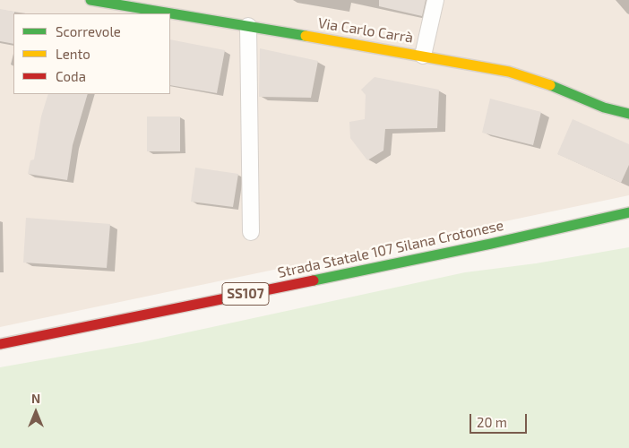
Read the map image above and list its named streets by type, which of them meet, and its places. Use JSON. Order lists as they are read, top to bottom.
{
  "streets": {
    "main road": ["Via Carlo Carrà", "Strada Statale 107 Silana Crotonese", "SS107"]
  },
  "legend": ["Scorrevole", "Lento", "Coda"],
  "scale_bar": "20 m",
  "north": "top"
}
